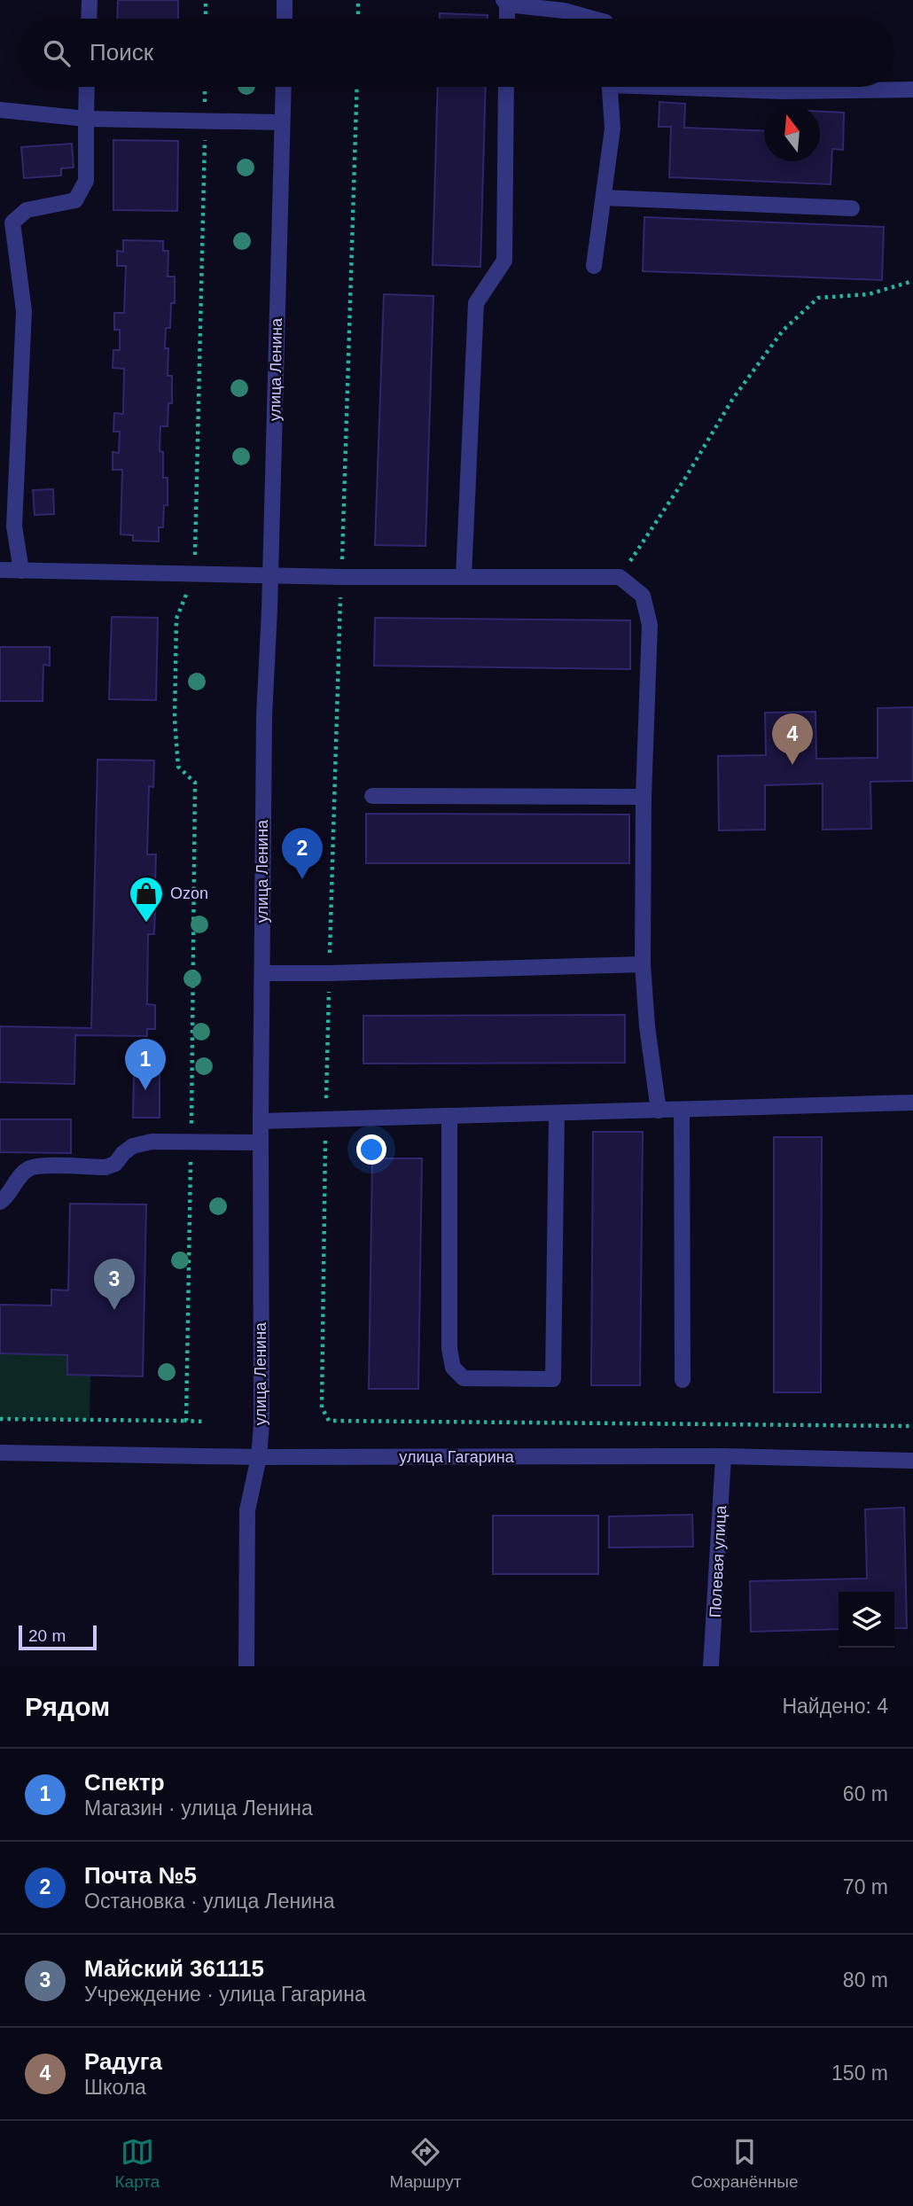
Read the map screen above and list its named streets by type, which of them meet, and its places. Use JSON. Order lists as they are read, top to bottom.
{
  "streets": {
    "street": ["улица Ленина", "улица Гагарина", "Полевая улица"]
  },
  "crossings": [
    ["улица Ленина", "улица Гагарина"],
    ["улица Гагарина", "Полевая улица"]
  ],
  "places": {
    "shop": ["Ozon"]
  },
  "scale_bar": "20 m",
  "north": "top",
  "page": {
    "search": "Поиск",
    "pins": [
      "4",
      "2",
      "1",
      "3"
    ],
    "scale": "20 m",
    "heading": ["Рядом", "Найдено: 4"],
    "list": [
      {
        "mark": "1",
        "name": "Спектр",
        "note": "Магазин · улица Ленина",
        "value": "60 m"
      },
      {
        "mark": "2",
        "name": "Почта №5",
        "note": "Остановка · улица Ленина",
        "value": "70 m"
      },
      {
        "mark": "3",
        "name": "Майский 361115",
        "note": "Учреждение · улица Гагарина",
        "value": "80 m"
      },
      {
        "mark": "4",
        "name": "Радуга",
        "note": "Школа",
        "value": "150 m"
      }
    ],
    "nav": ["Карта", "Маршрут", "Сохранённые"]
  }
}
